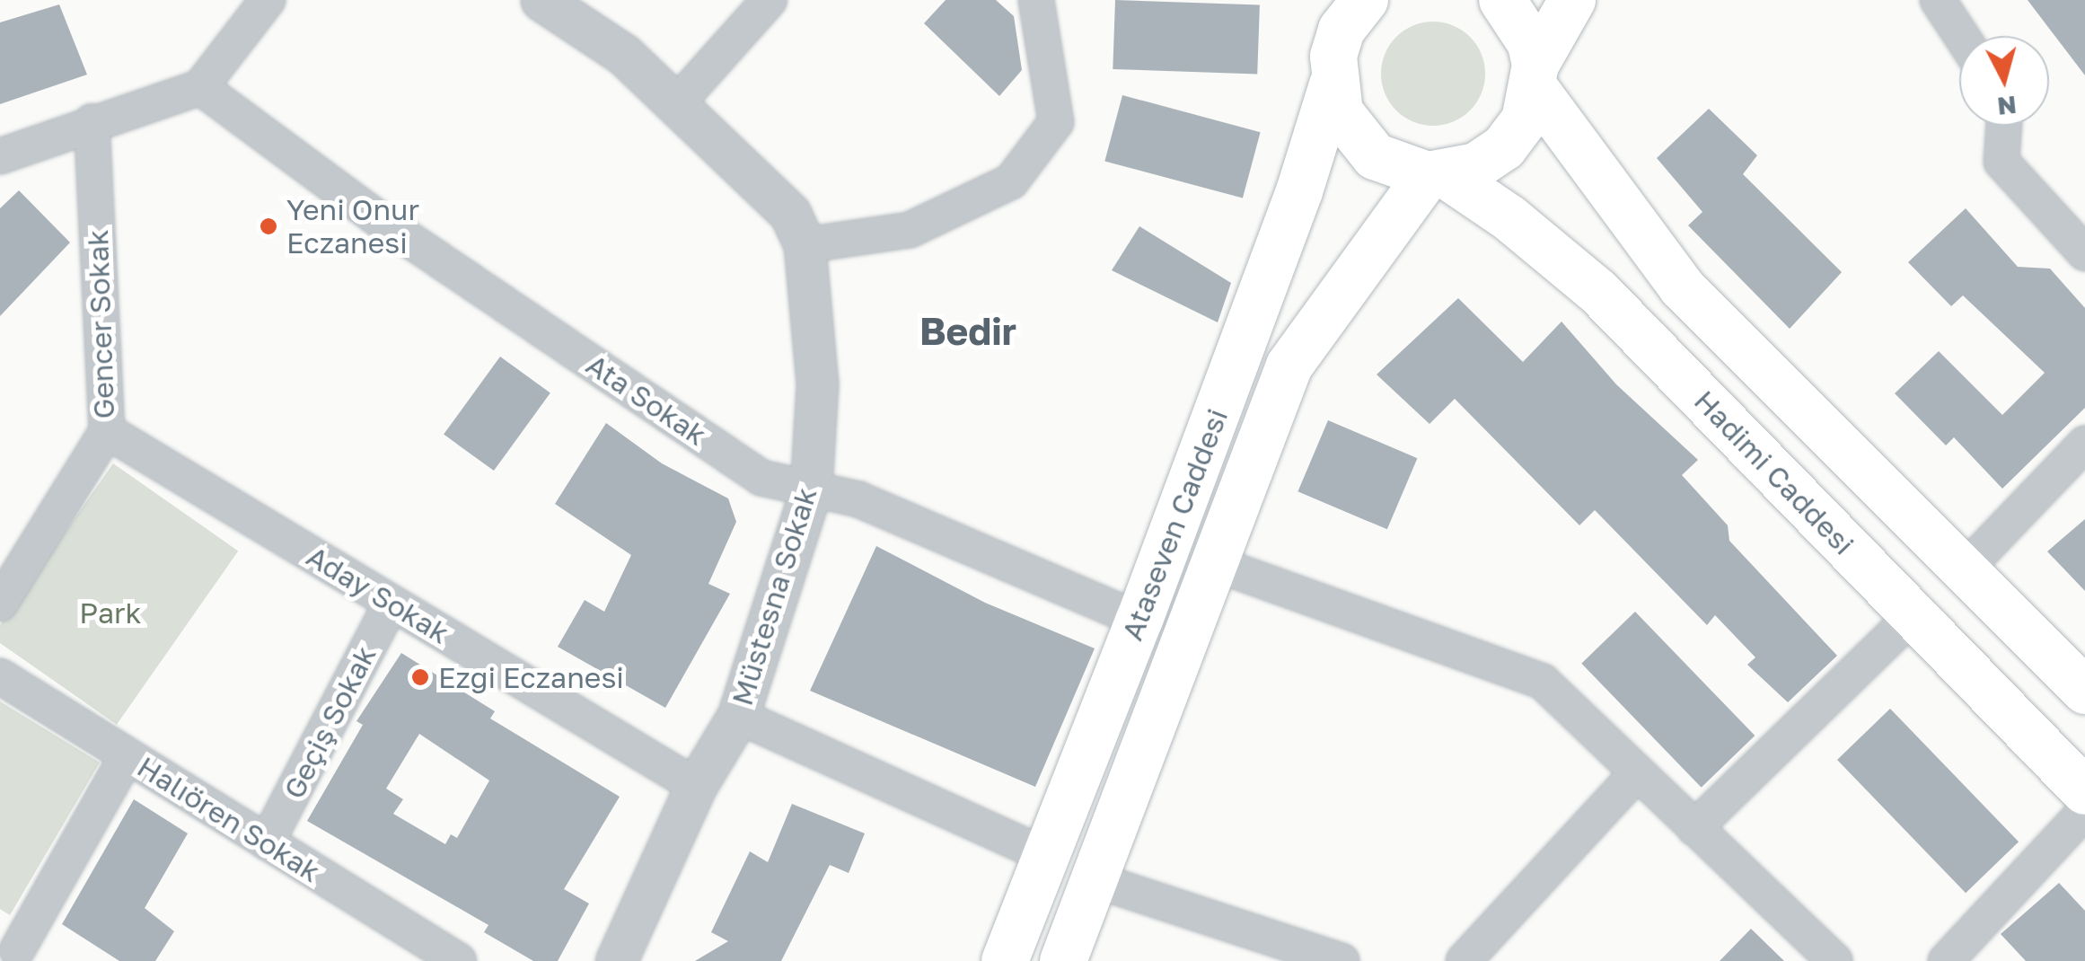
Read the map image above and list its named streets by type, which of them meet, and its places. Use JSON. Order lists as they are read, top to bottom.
{
  "streets": {
    "main road": ["Hadimi Caddesi", "Ataseven Caddesi"],
    "street": [
      "Gencer Sokak",
      "Ata Sokak",
      "Aday Sokak",
      "Müstesna Sokak",
      "Geçiş Sokak",
      "Halıören Sokak"
    ]
  },
  "crossings": [
    ["Gencer Sokak", "Aday Sokak"],
    ["Ata Sokak", "Ataseven Caddesi"],
    ["Ata Sokak", "Müstesna Sokak"],
    ["Hadimi Caddesi", "Ataseven Caddesi"],
    ["Aday Sokak", "Müstesna Sokak"],
    ["Aday Sokak", "Geçiş Sokak"],
    ["Geçiş Sokak", "Halıören Sokak"]
  ],
  "districts": ["Bedir"],
  "parks": ["Park"],
  "places": ["Yeni Onur Eczanesi", "Ezgi Eczanesi"],
  "north": "bottom"
}
